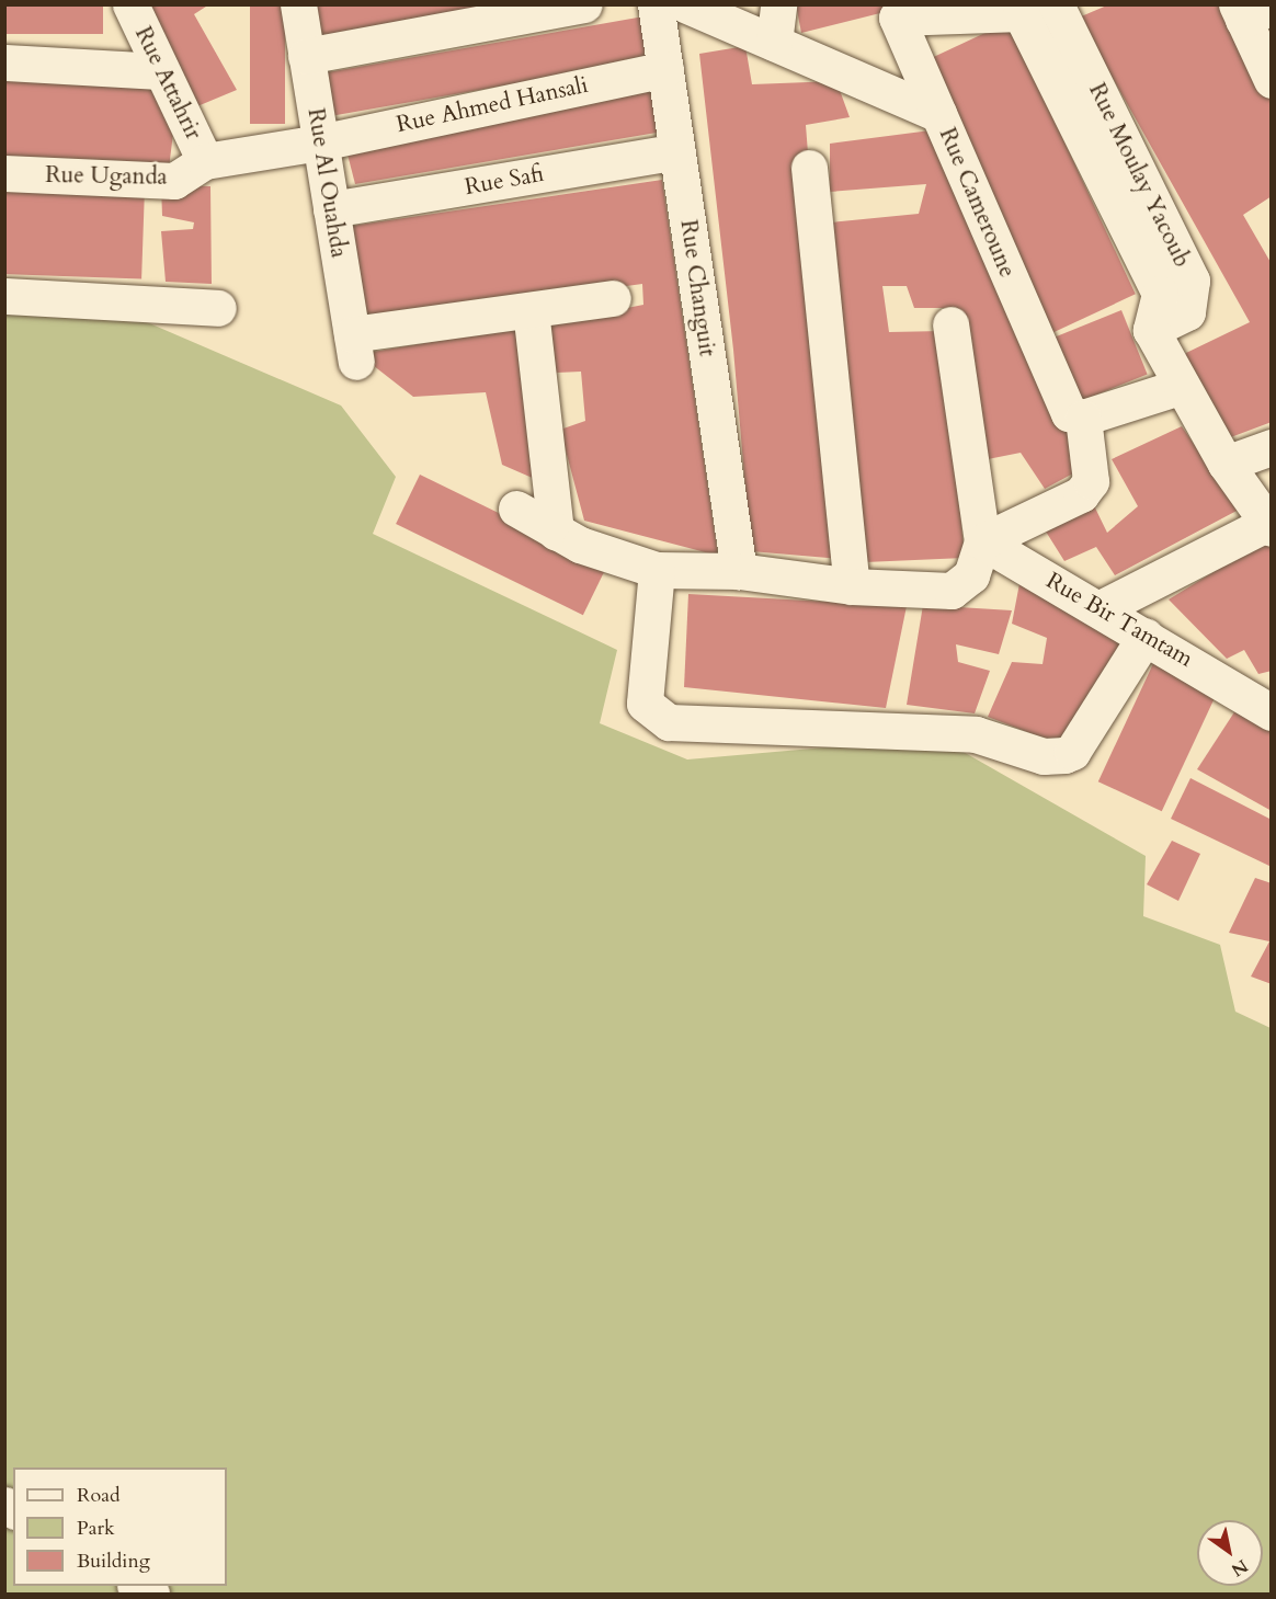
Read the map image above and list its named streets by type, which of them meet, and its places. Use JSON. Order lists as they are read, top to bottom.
{
  "streets": {
    "street": [
      "Rue Attahrir",
      "Rue Ahmed Hansali",
      "Rue Moulay Yacoub",
      "Rue Uganda",
      "Rue Safi",
      "Rue Al Ouahda",
      "Rue Cameroune",
      "Rue Changuit",
      "Rue Bir Tamtam"
    ]
  },
  "crossings": [
    ["Rue Attahrir", "Rue Uganda"],
    ["Rue Ahmed Hansali", "Rue Uganda"],
    ["Rue Ahmed Hansali", "Rue Al Ouahda"],
    ["Rue Ahmed Hansali", "Rue Changuit"],
    ["Rue Moulay Yacoub", "Rue Cameroune"],
    ["Rue Uganda", "Rue Al Ouahda"],
    ["Rue Safi", "Rue Al Ouahda"],
    ["Rue Safi", "Rue Changuit"]
  ],
  "legend": ["Road", "Park", "Building"],
  "north": "bottom right"
}
